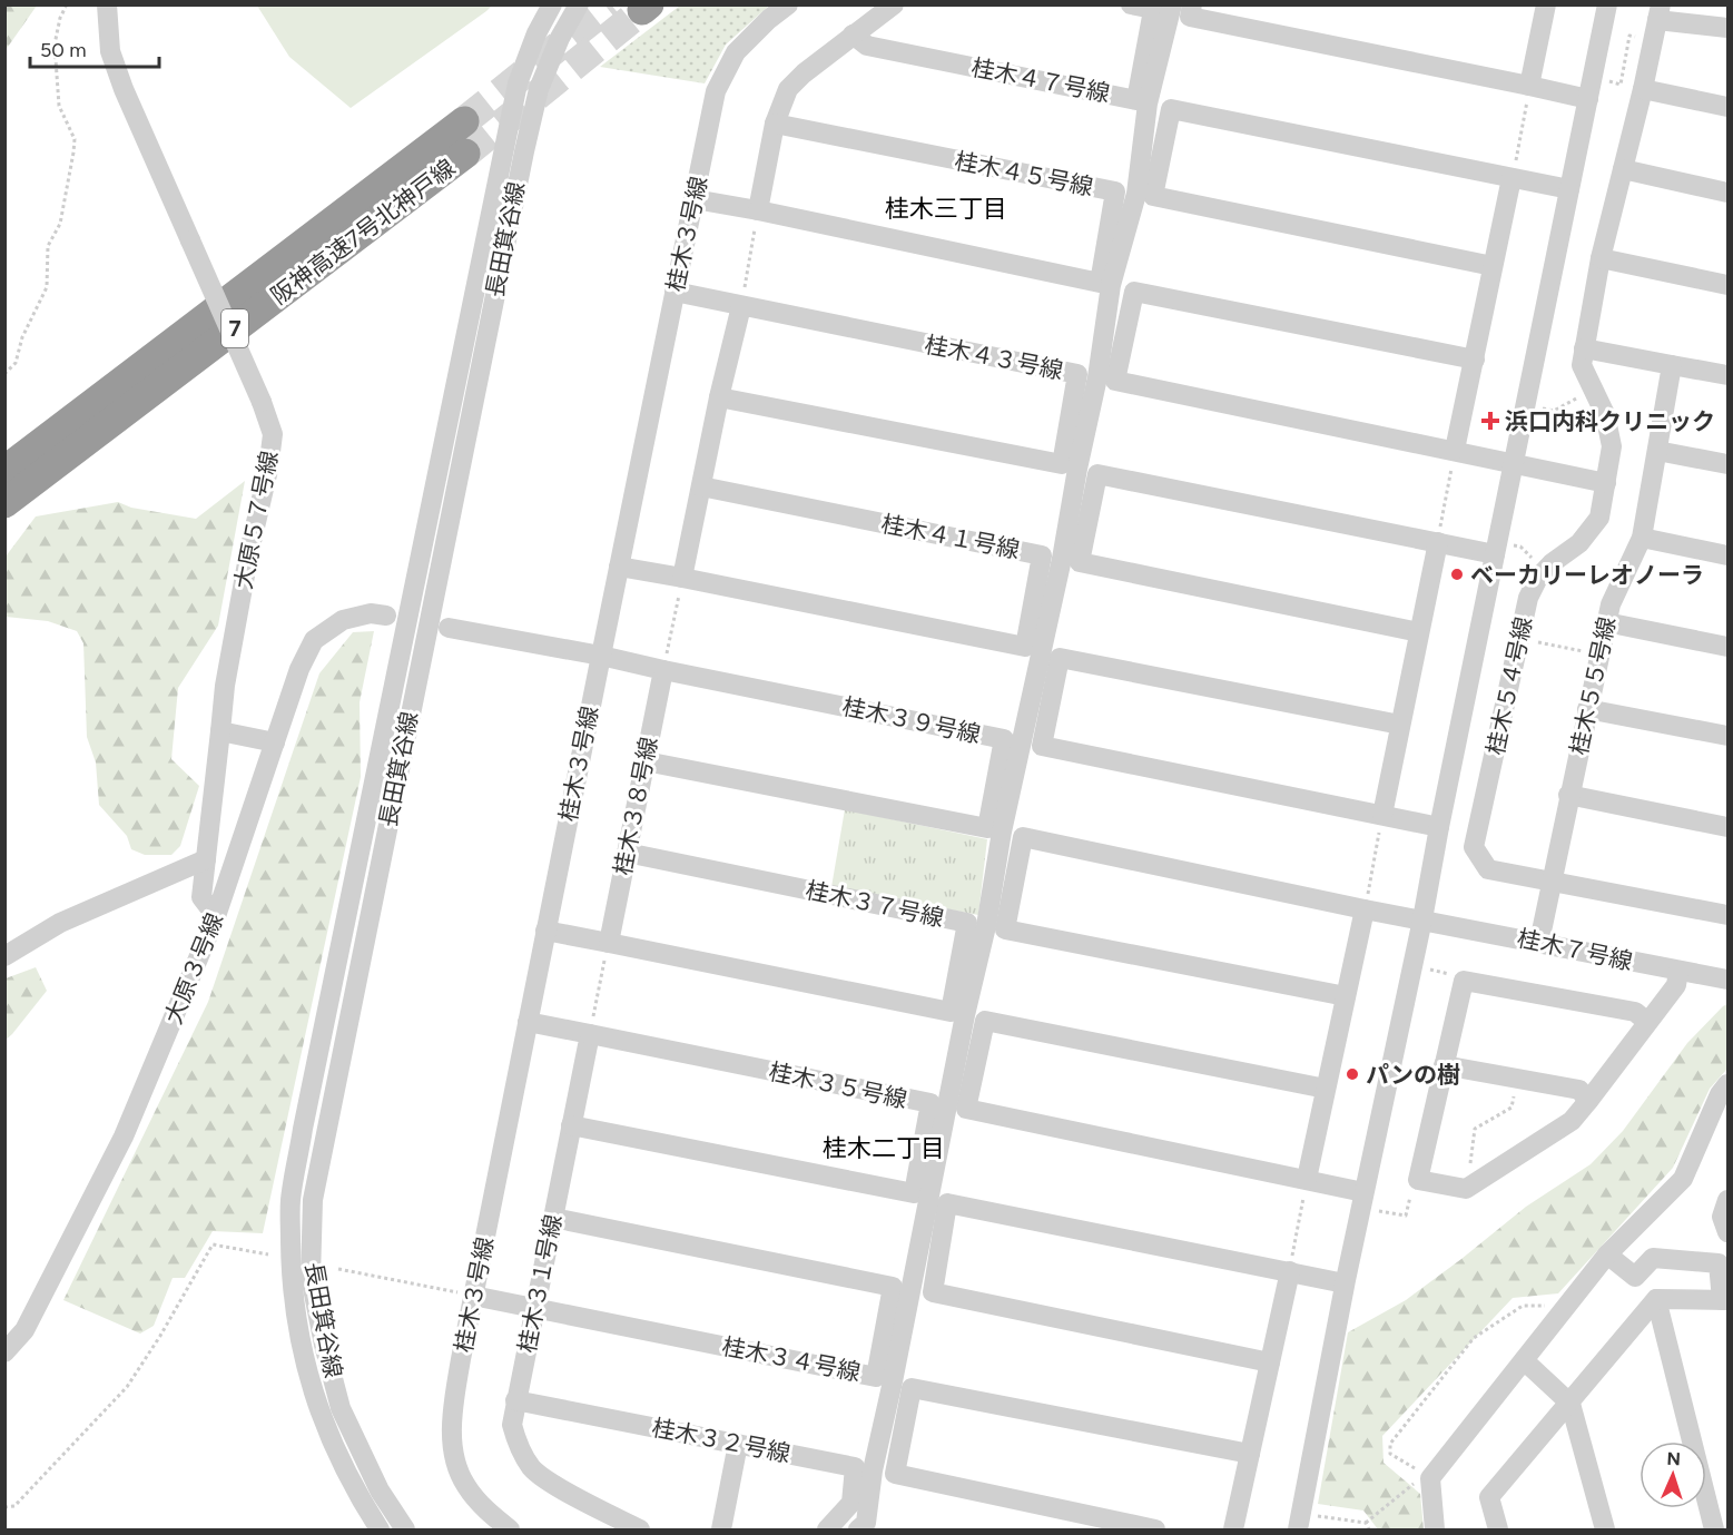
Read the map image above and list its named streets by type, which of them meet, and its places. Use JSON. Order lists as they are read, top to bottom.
{
  "streets": {
    "highway": ["阪神高速7号北神戸線", "7"],
    "street": [
      "桂木４７号線",
      "桂木４５号線",
      "桂木３号線",
      "長田箕谷線",
      "桂木４３号線",
      "大原５７号線",
      "桂木４１号線",
      "桂木５４号線",
      "桂木５５号線",
      "桂木３９号線",
      "桂木３８号線",
      "桂木３７号線",
      "桂木７号線",
      "大原３号線",
      "桂木３５号線",
      "桂木３１号線",
      "桂木３４号線",
      "桂木３２号線"
    ]
  },
  "crossings": [
    ["桂木３号線", "桂木４３号線"],
    ["桂木３号線", "桂木３４号線"],
    ["大原５７号線", "大原３号線"],
    ["桂木５４号線", "桂木５５号線"],
    ["桂木５５号線", "桂木７号線"],
    ["桂木３９号線", "桂木３８号線"],
    ["桂木３８号線", "桂木３７号線"],
    ["桂木３５号線", "桂木３１号線"],
    ["桂木３１号線", "桂木３４号線"],
    ["桂木３１号線", "桂木３２号線"]
  ],
  "districts": ["桂木三丁目", "桂木二丁目"],
  "places": {
    "health": ["浜口内科クリニック"],
    "other": ["ベーカリーレオノーラ", "パンの樹"]
  },
  "scale_bar": "50 m",
  "north": "top"
}
